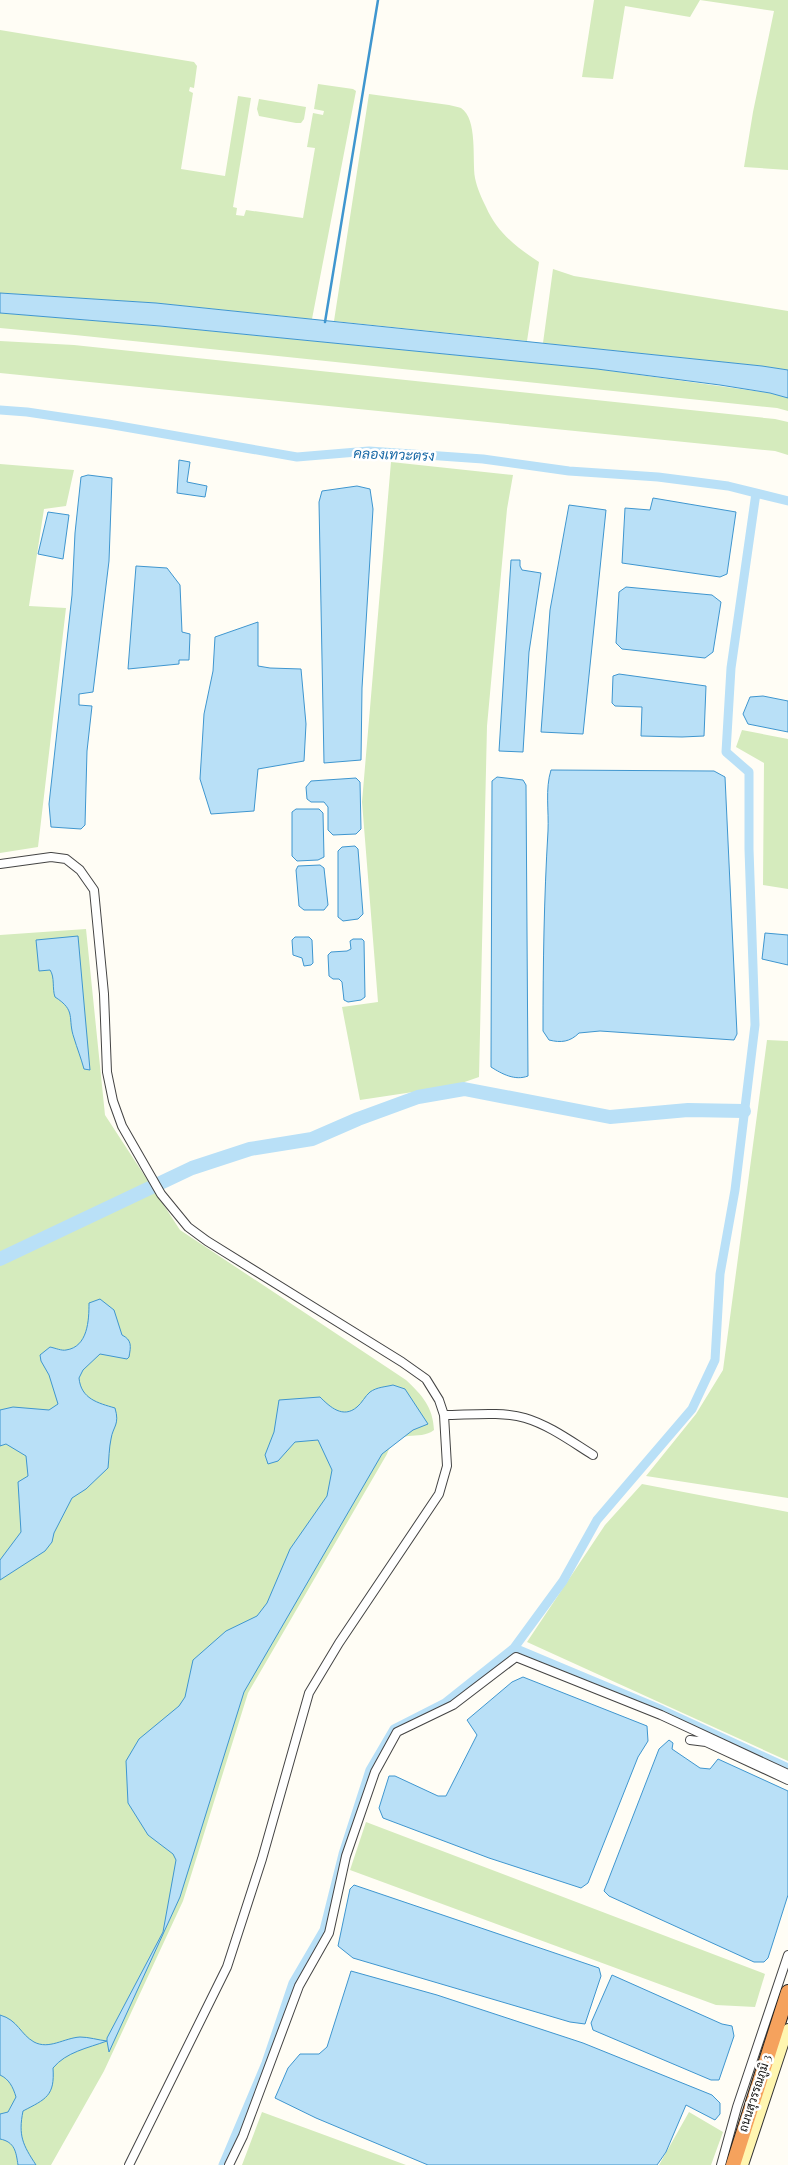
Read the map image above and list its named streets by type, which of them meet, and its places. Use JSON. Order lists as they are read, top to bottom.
{
  "streets": {
    "main road": ["ถนนสุวรรณภูมิ 3"]
  },
  "water": ["คลองเทวะตรง"]
}
